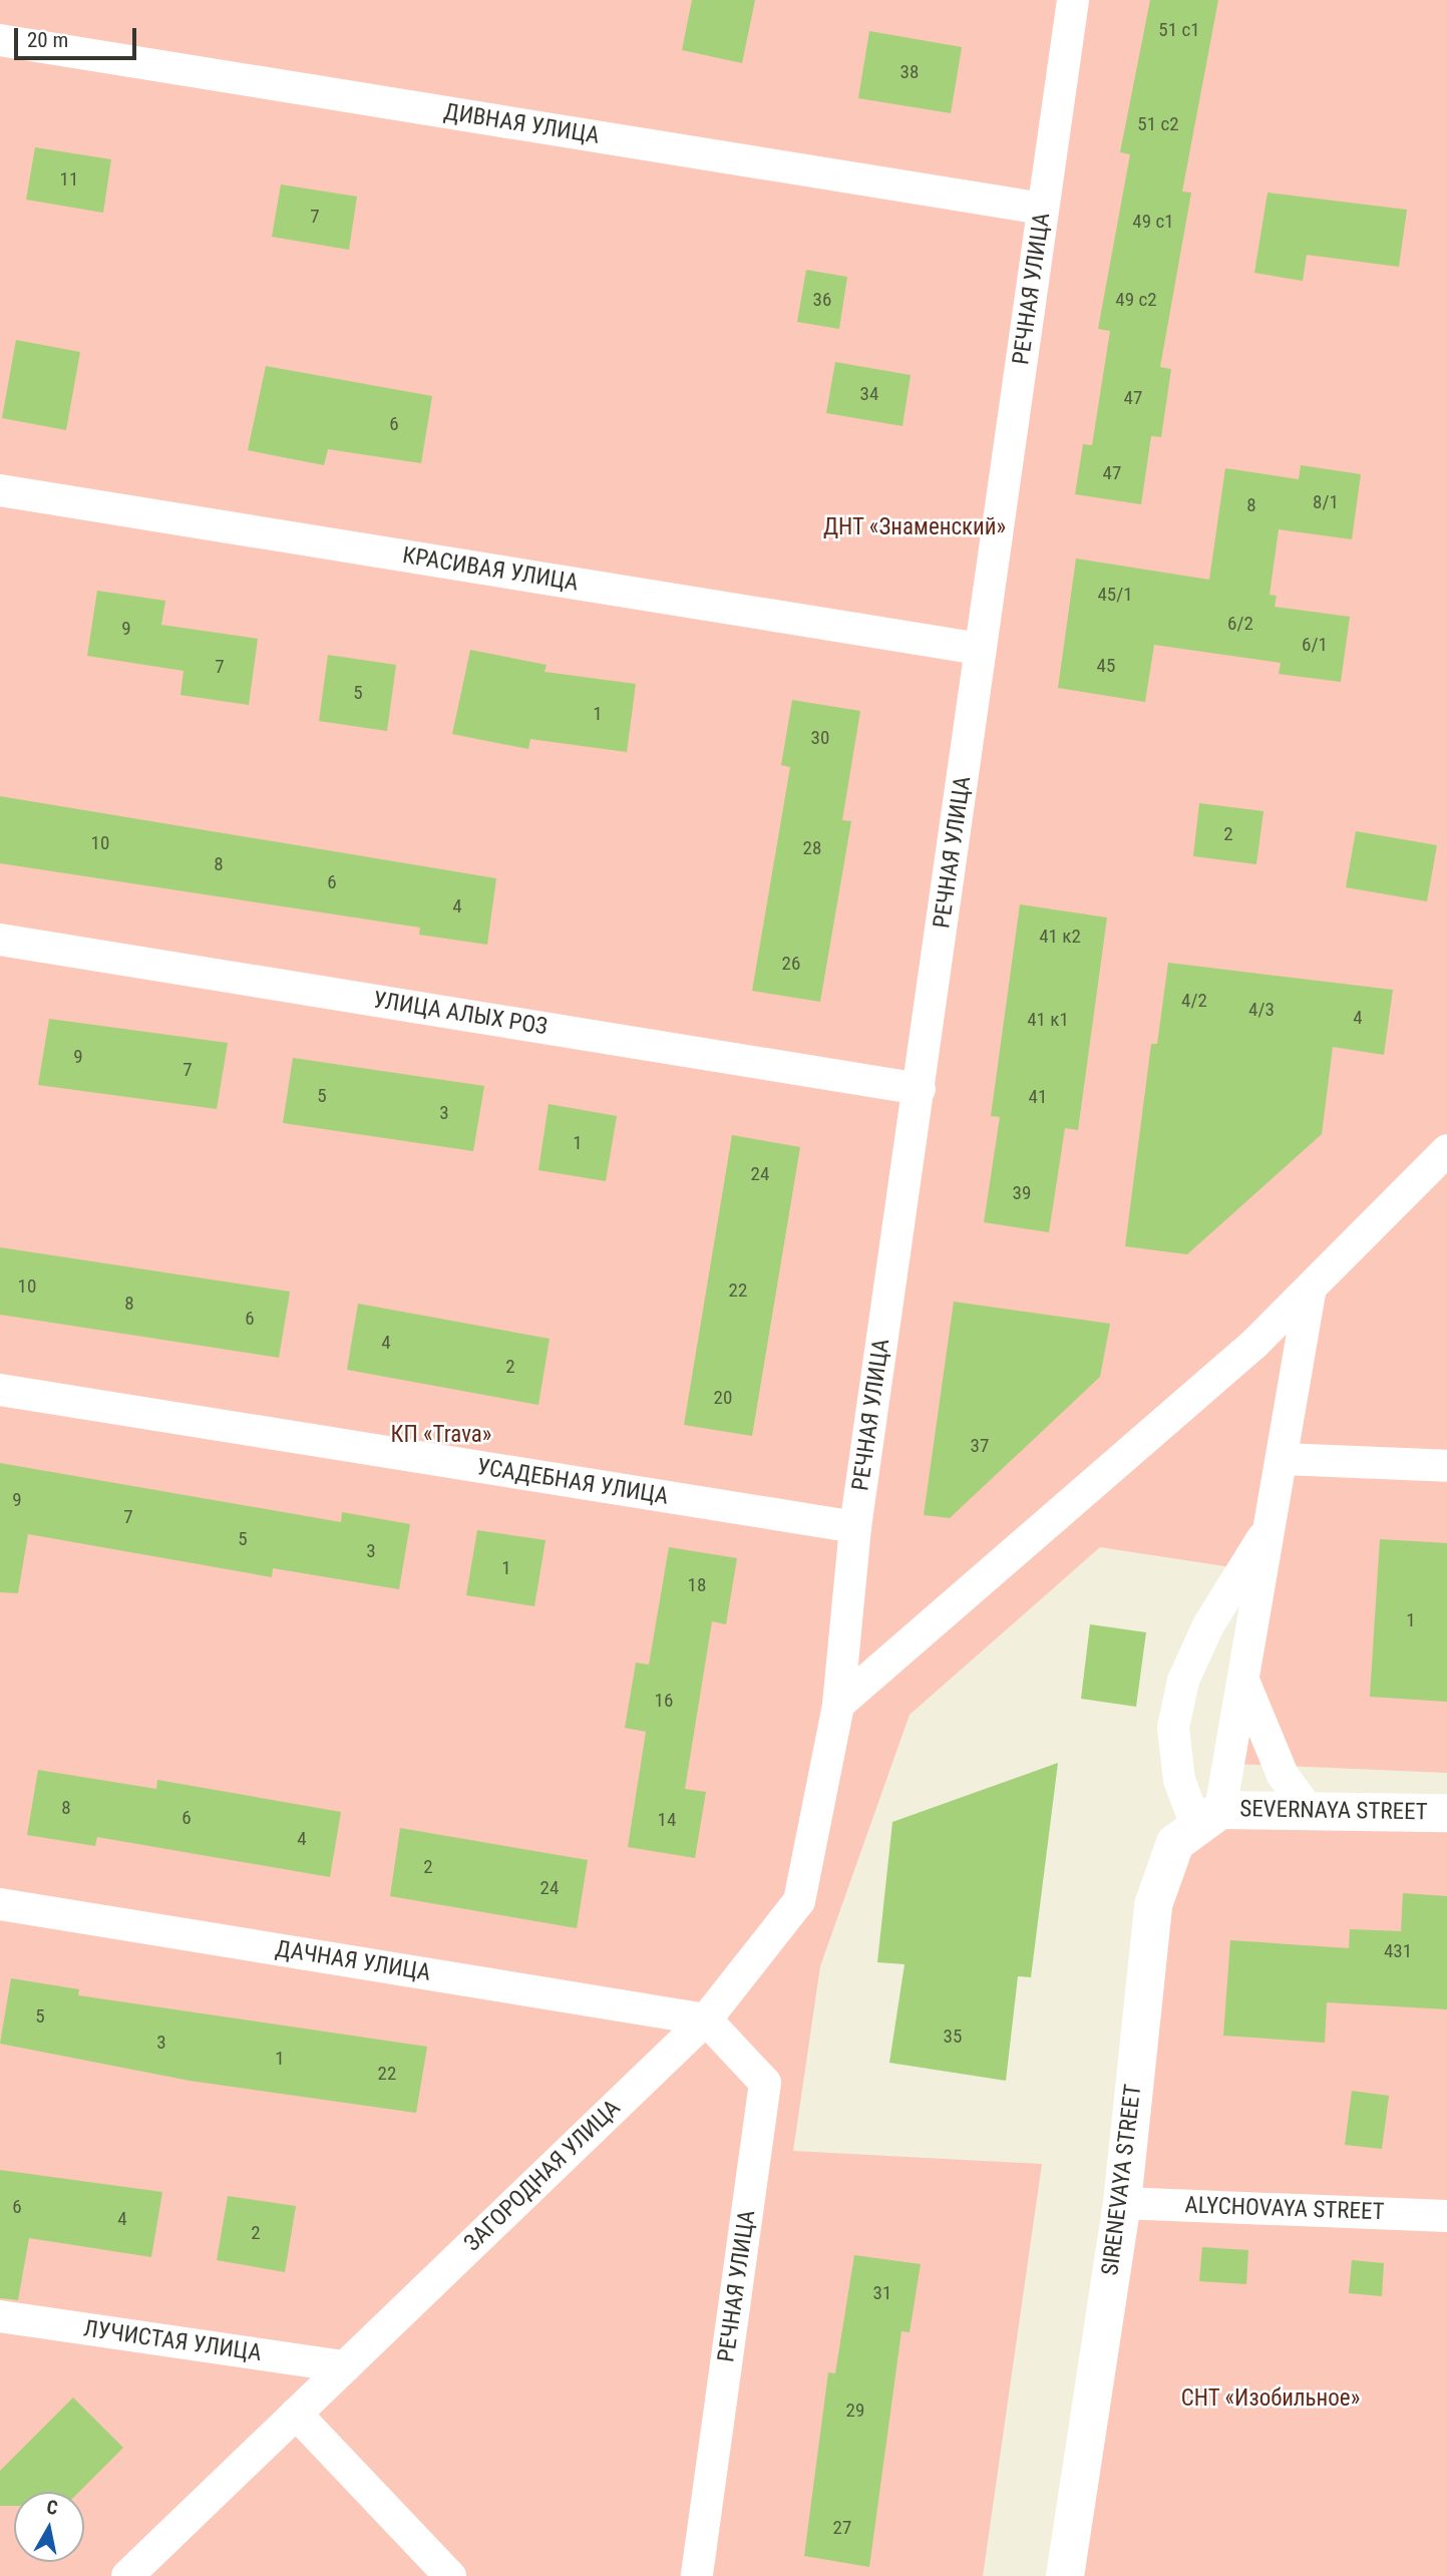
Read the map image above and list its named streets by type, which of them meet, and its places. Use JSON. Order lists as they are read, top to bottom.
{
  "streets": {
    "street": [
      "ДИВНАЯ УЛИЦА",
      "РЕЧНАЯ УЛИЦА",
      "КРАСИВАЯ УЛИЦА",
      "УЛИЦА АЛЫХ РОЗ",
      "УСАДЕБНАЯ УЛИЦА",
      "SEVERNAYA STREET",
      "ДАЧНАЯ УЛИЦА",
      "ЗАГОРОДНАЯ УЛИЦА",
      "SIRENEVAYA STREET",
      "ALYCHOVAYA STREET",
      "ЛУЧИСТАЯ УЛИЦА"
    ]
  },
  "crossings": [
    ["ДИВНАЯ УЛИЦА", "РЕЧНАЯ УЛИЦА"],
    ["РЕЧНАЯ УЛИЦА", "КРАСИВАЯ УЛИЦА"],
    ["РЕЧНАЯ УЛИЦА", "УЛИЦА АЛЫХ РОЗ"],
    ["РЕЧНАЯ УЛИЦА", "УСАДЕБНАЯ УЛИЦА"],
    ["РЕЧНАЯ УЛИЦА", "ДАЧНАЯ УЛИЦА"],
    ["РЕЧНАЯ УЛИЦА", "ЗАГОРОДНАЯ УЛИЦА"],
    ["SEVERNAYA STREET", "SIRENEVAYA STREET"],
    ["ДАЧНАЯ УЛИЦА", "ЗАГОРОДНАЯ УЛИЦА"],
    ["ЗАГОРОДНАЯ УЛИЦА", "ЛУЧИСТАЯ УЛИЦА"],
    ["SIRENEVAYA STREET", "ALYCHOVAYA STREET"]
  ],
  "parks": ["ДНТ «Знаменский»", "КП «Trava»", "СНТ «Изобильное»"],
  "house_numbers": [
    "51 с1",
    "38",
    "51 с2",
    "11",
    "7",
    "49 с1",
    "36",
    "49 с2",
    "34",
    "47",
    "6",
    "47",
    "8/1",
    "8",
    "45/1",
    "6/2",
    "9",
    "6/1",
    "45",
    "7",
    "5",
    "1",
    "30",
    "2",
    "10",
    "28",
    "8",
    "6",
    "4",
    "41 к2",
    "26",
    "4/2",
    "4/3",
    "4",
    "41 к1",
    "9",
    "7",
    "5",
    "41",
    "3",
    "1",
    "24",
    "39",
    "10",
    "22",
    "8",
    "6",
    "4",
    "2",
    "20",
    "37",
    "9",
    "7",
    "5",
    "3",
    "1",
    "18",
    "1",
    "16",
    "8",
    "6",
    "14",
    "4",
    "2",
    "24",
    "431",
    "5",
    "35",
    "3",
    "1",
    "22",
    "6",
    "4",
    "2",
    "31",
    "29",
    "27"
  ],
  "scale_bar": "20 m",
  "north": "top"
}
